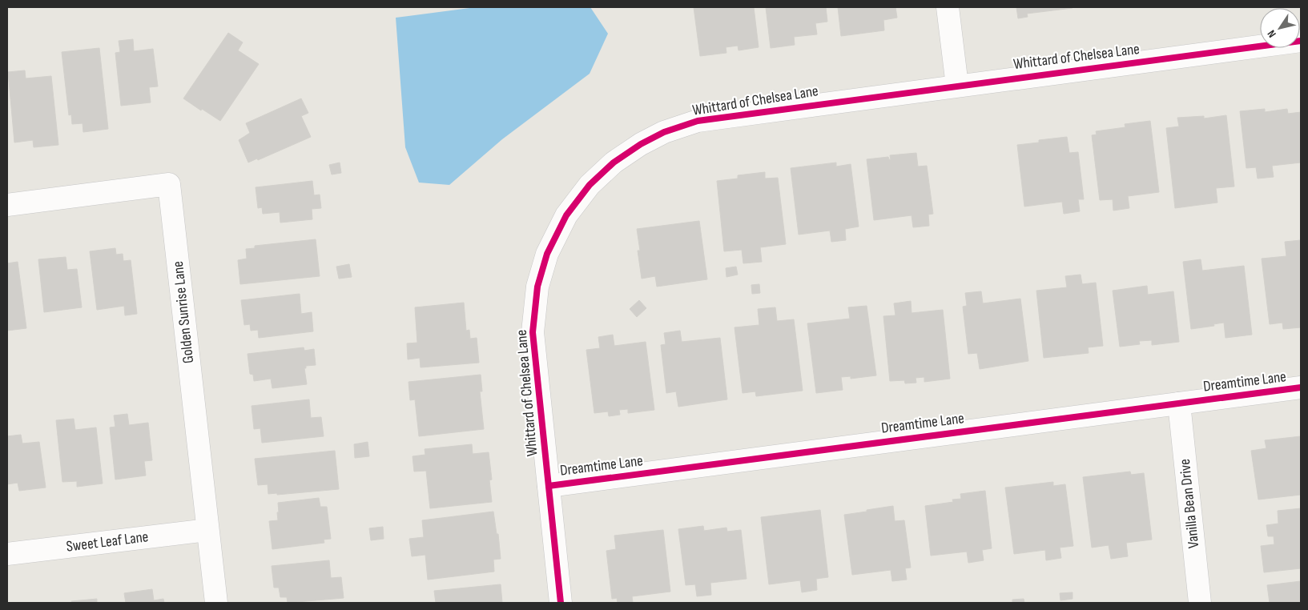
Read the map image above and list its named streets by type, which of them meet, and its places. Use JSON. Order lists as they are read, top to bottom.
{
  "streets": {
    "street": [
      "Whittard of Chelsea Lane",
      "Golden Sunrise Lane",
      "Dreamtime Lane",
      "Vanilla Bean Drive",
      "Sweet Leaf Lane"
    ]
  },
  "crossings": [
    ["Whittard of Chelsea Lane", "Dreamtime Lane"],
    ["Golden Sunrise Lane", "Sweet Leaf Lane"],
    ["Dreamtime Lane", "Vanilla Bean Drive"]
  ],
  "north": "bottom left"
}
